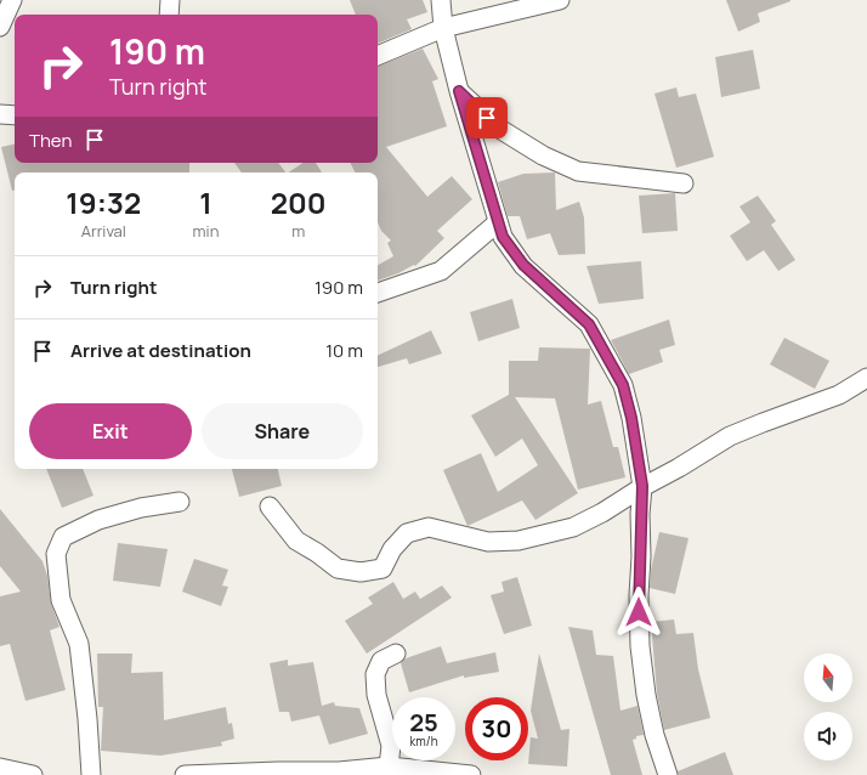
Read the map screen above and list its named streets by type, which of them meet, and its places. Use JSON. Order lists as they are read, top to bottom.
{
  "north": "top",
  "page": {
    "turn": ["190 m", "Turn right"],
    "then": "Then",
    "eta": [
      "19:32",
      "Arrival",
      "1",
      "min",
      "200",
      "m"
    ],
    "list": [
      {
        "name": "Turn right",
        "value": "190 m"
      },
      {
        "name": "Arrive at destination",
        "value": "10 m"
      }
    ],
    "buttons": ["Exit", "Share"],
    "speed": "25 km/h",
    "limit": "30"
  }
}
